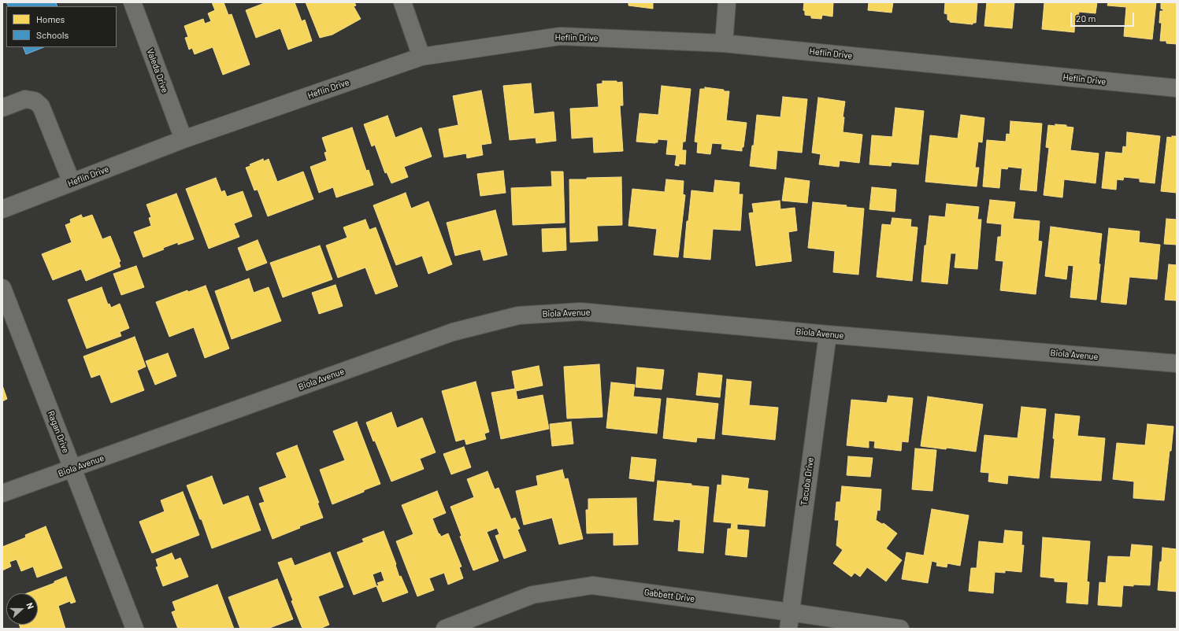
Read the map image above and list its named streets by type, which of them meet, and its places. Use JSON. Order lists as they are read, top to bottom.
{
  "streets": {
    "street": [
      "Heflin Drive",
      "Valeda Drive",
      "Biola Avenue",
      "Ragan Drive",
      "Tacuba Drive",
      "Gabbett Drive"
    ]
  },
  "crossings": [
    ["Heflin Drive", "Valeda Drive"],
    ["Biola Avenue", "Ragan Drive"],
    ["Biola Avenue", "Tacuba Drive"],
    ["Tacuba Drive", "Gabbett Drive"]
  ],
  "legend": ["Homes", "Schools"],
  "scale_bar": "20 m",
  "north": "right"
}
